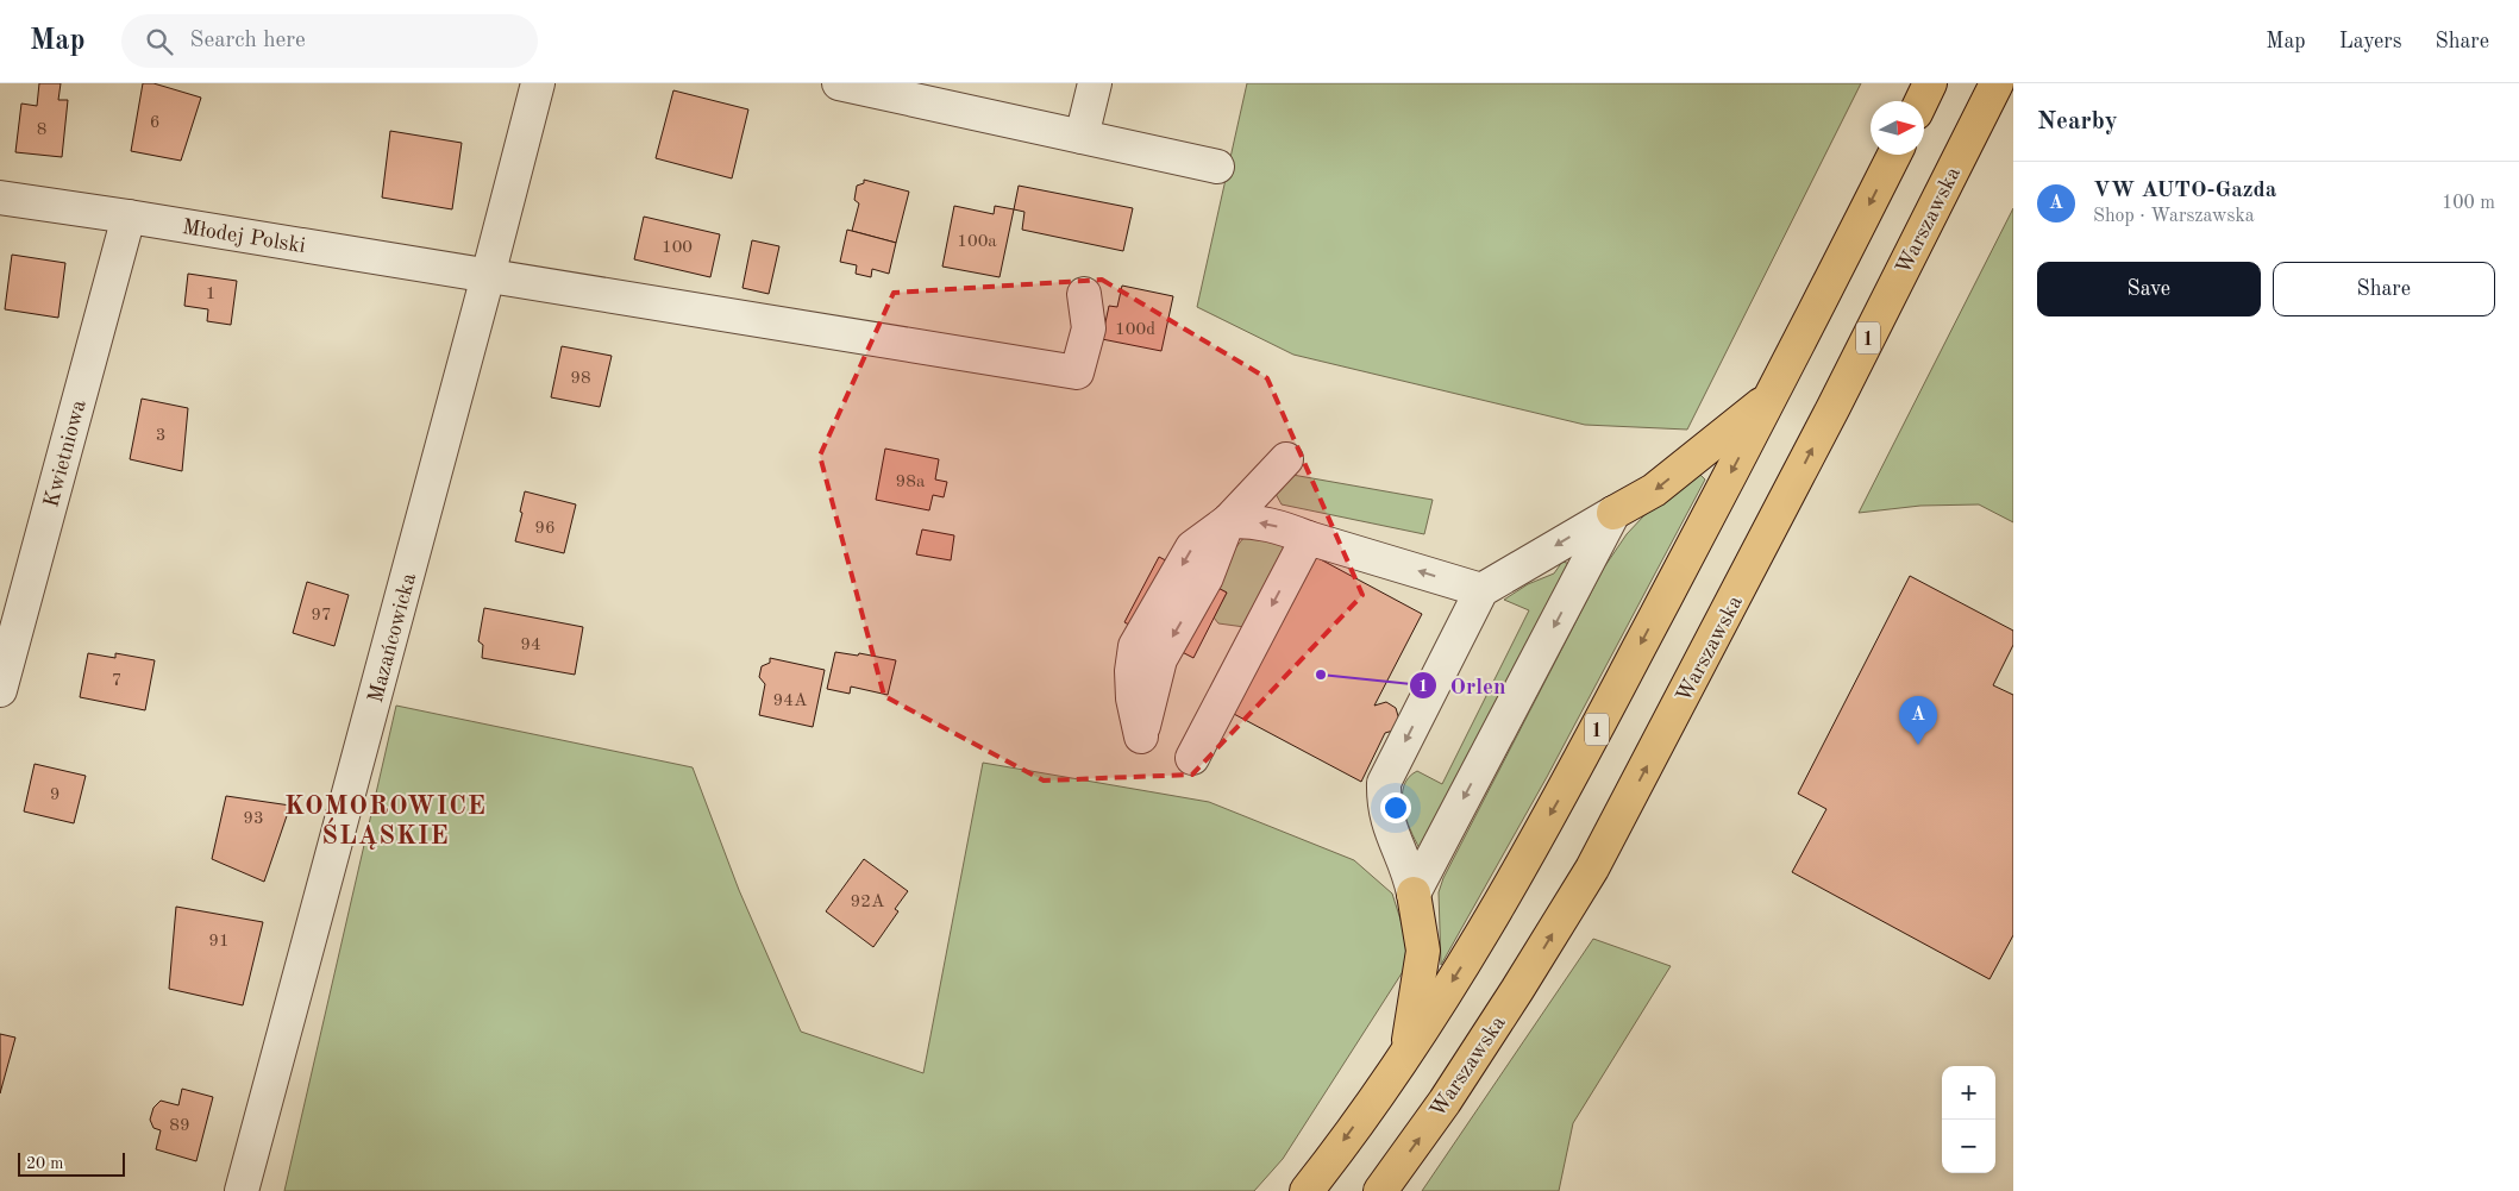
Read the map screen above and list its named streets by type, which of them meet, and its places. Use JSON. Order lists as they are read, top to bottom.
{
  "streets": {
    "main road": ["Warszawska", "1"],
    "street": ["Młodej Polski", "Kwietniowa", "Mazańcowicka"]
  },
  "crossings": [
    ["Młodej Polski", "Kwietniowa"],
    ["Młodej Polski", "Mazańcowicka"]
  ],
  "districts": ["KOMOROWICE ŚLĄSKIE"],
  "places": ["Orlen"],
  "house_numbers": [
    "6",
    "8",
    "100a",
    "100",
    "1",
    "100d",
    "98",
    "3",
    "98a",
    "96",
    "97",
    "94",
    "7",
    "94A",
    "9",
    "93",
    "92A",
    "91",
    "89"
  ],
  "scale_bar": "20 m",
  "north": "right",
  "page": {
    "header": "Map",
    "search": "Search here",
    "nav": ["Map", "Layers", "Share"],
    "heading": "Nearby",
    "list": [
      {
        "mark": "A",
        "name": "VW AUTO-Gazda",
        "note": "Shop · Warszawska",
        "value": "100 m"
      }
    ],
    "buttons": ["Save", "Share"],
    "pins": "A",
    "map_buttons": ["+", "−"],
    "scale": "20 m"
  }
}
